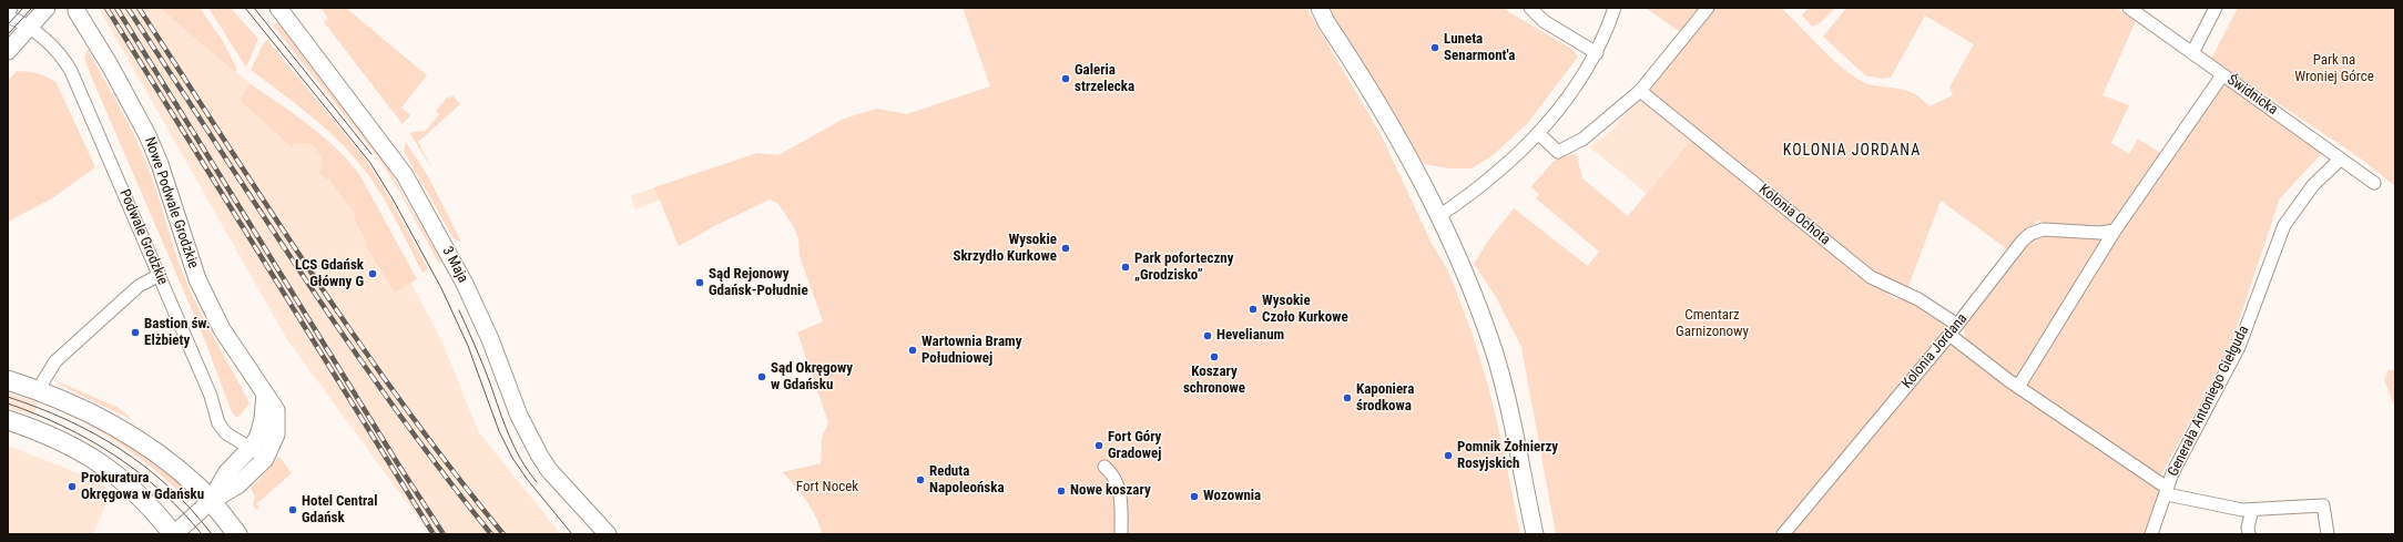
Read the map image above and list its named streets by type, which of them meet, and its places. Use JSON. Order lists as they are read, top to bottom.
{
  "streets": {
    "street": [
      "Świdnicka",
      "Nowe Podwale Grodzkie",
      "Kolonia Ochota",
      "Podwale Grodzkie",
      "3 Maja",
      "Kolonia Jordana",
      "Generała Antoniego Giełguda"
    ]
  },
  "crossings": [
    ["Świdnicka", "Generała Antoniego Giełguda"],
    ["Nowe Podwale Grodzkie", "Podwale Grodzkie"],
    ["Kolonia Ochota", "Kolonia Jordana"]
  ],
  "districts": ["KOLONIA JORDANA"],
  "parks": ["Park na Wroniej Górce", "Cmentarz Garnizonowy", "Fort Nocek"],
  "places": [
    "Luneta Senarmont'a",
    "Galeria strzelecka",
    "Wysokie Skrzydło Kurkowe",
    "Park poforteczny „Grodzisko”",
    "LCS Gdańsk Główny G",
    "Sąd Rejonowy Gdańsk-Południe",
    "Wysokie Czoło Kurkowe",
    "Bastion św. Elżbiety",
    "Hevelianum",
    "Wartownia Bramy Południowej",
    "Koszary schronowe",
    "Sąd Okręgowy w Gdańsku",
    "Kaponiera środkowa",
    "Fort Góry Gradowej",
    "Pomnik Żołnierzy Rosyjskich",
    "Reduta Napoleońska",
    "Prokuratura Okręgowa w Gdańsku",
    "Nowe koszary",
    "Wozownia",
    "Hotel Central Gdańsk"
  ]
}
